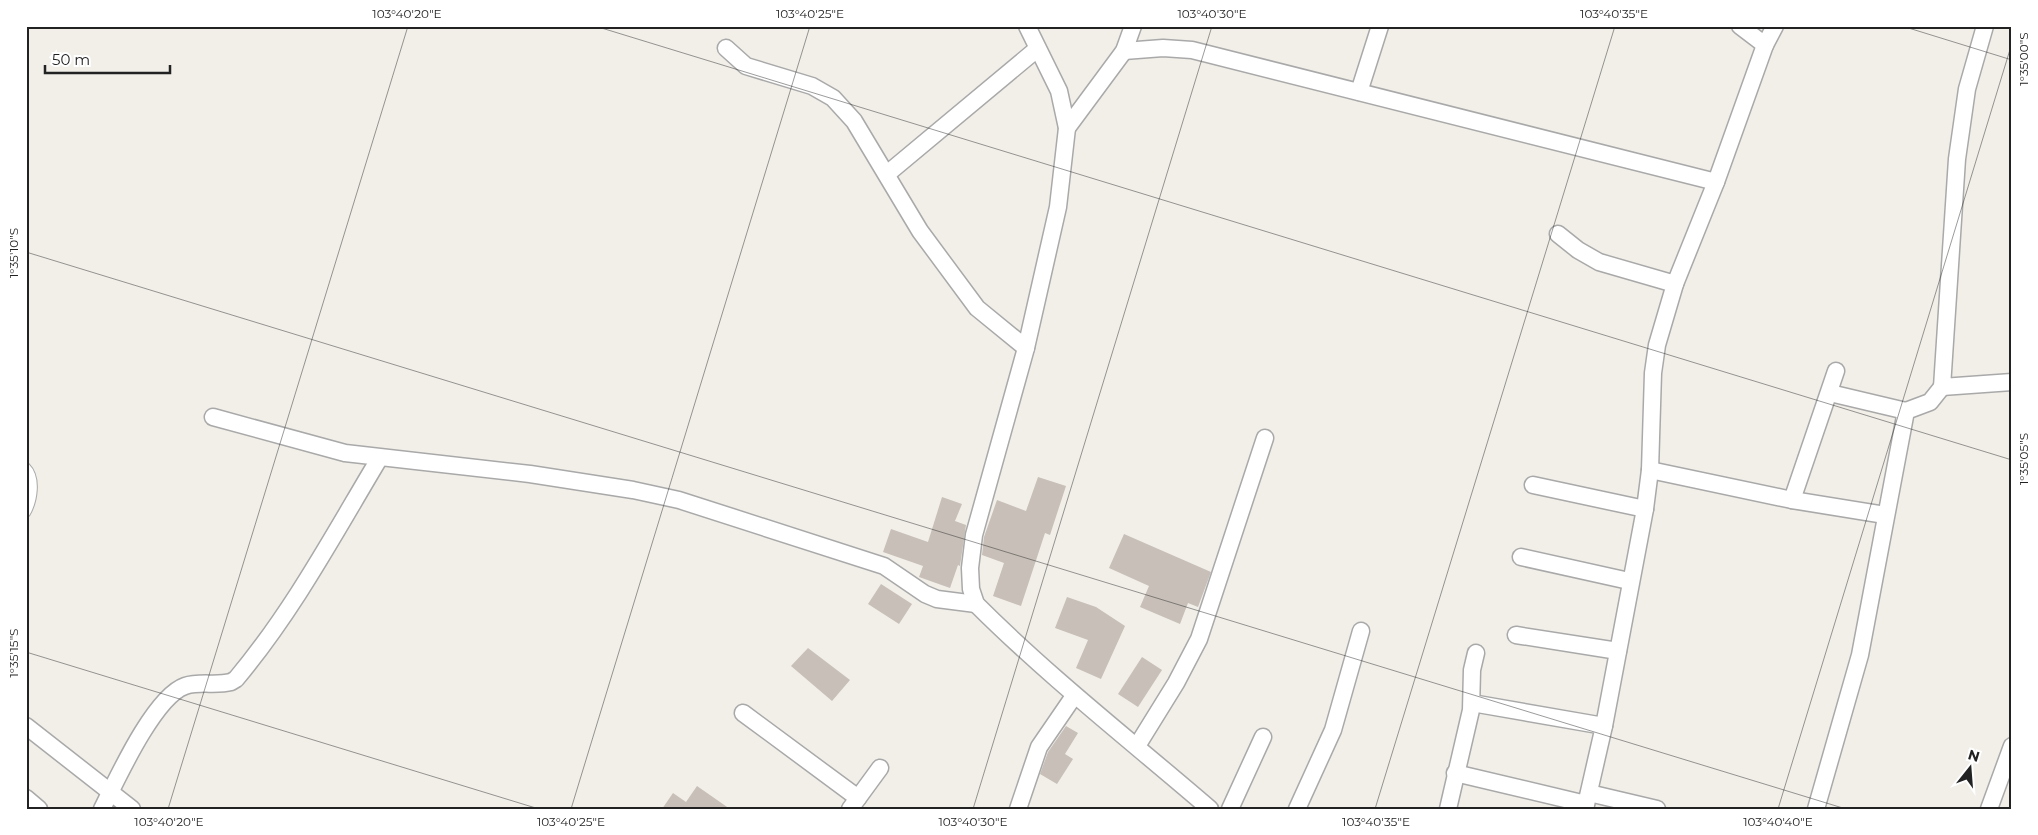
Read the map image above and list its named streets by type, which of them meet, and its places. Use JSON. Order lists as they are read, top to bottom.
{
  "scale_bar": "50 m",
  "north": "top",
  "coordinates": [
    "103°40'20\"E",
    "103°40'25\"E",
    "103°40'30\"E",
    "103°40'35\"E",
    "1°35'00\"S",
    "1°35'10\"S",
    "1°35'05\"S",
    "1°35'15\"S",
    "103°40'40\"E"
  ]
}
